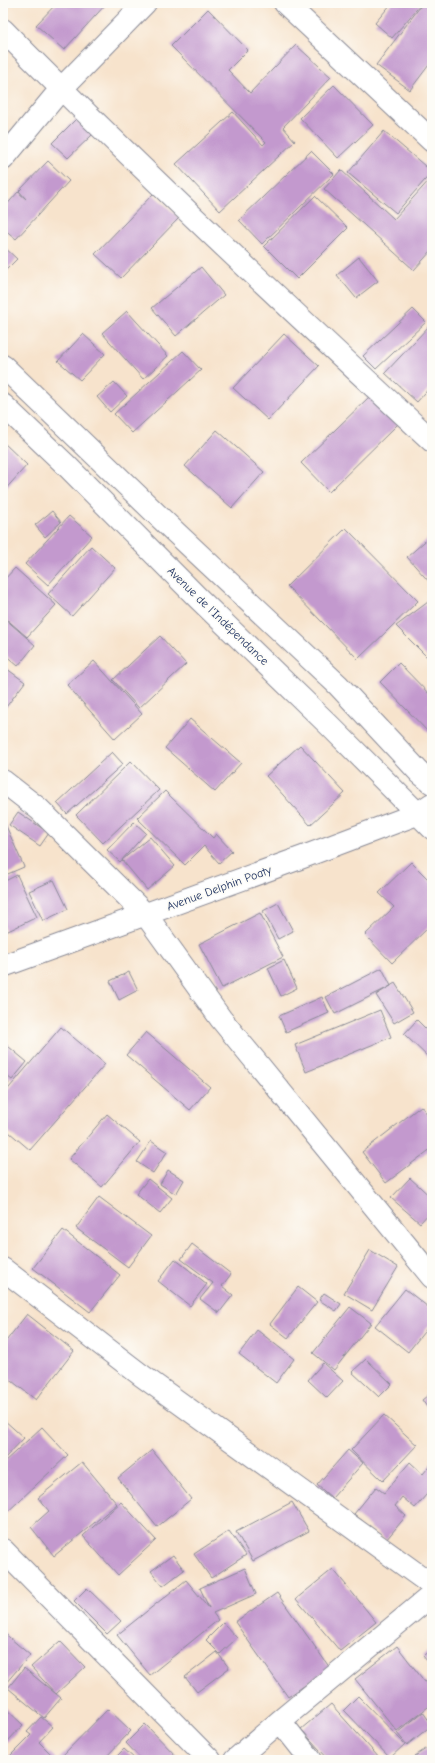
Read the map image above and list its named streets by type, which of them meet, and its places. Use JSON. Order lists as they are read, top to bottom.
{
  "streets": {
    "street": ["Avenue de l'Indépendance", "Avenue Delphin Poaty"]
  },
  "crossings": [
    ["Avenue de l'Indépendance", "Avenue Delphin Poaty"]
  ]
}
